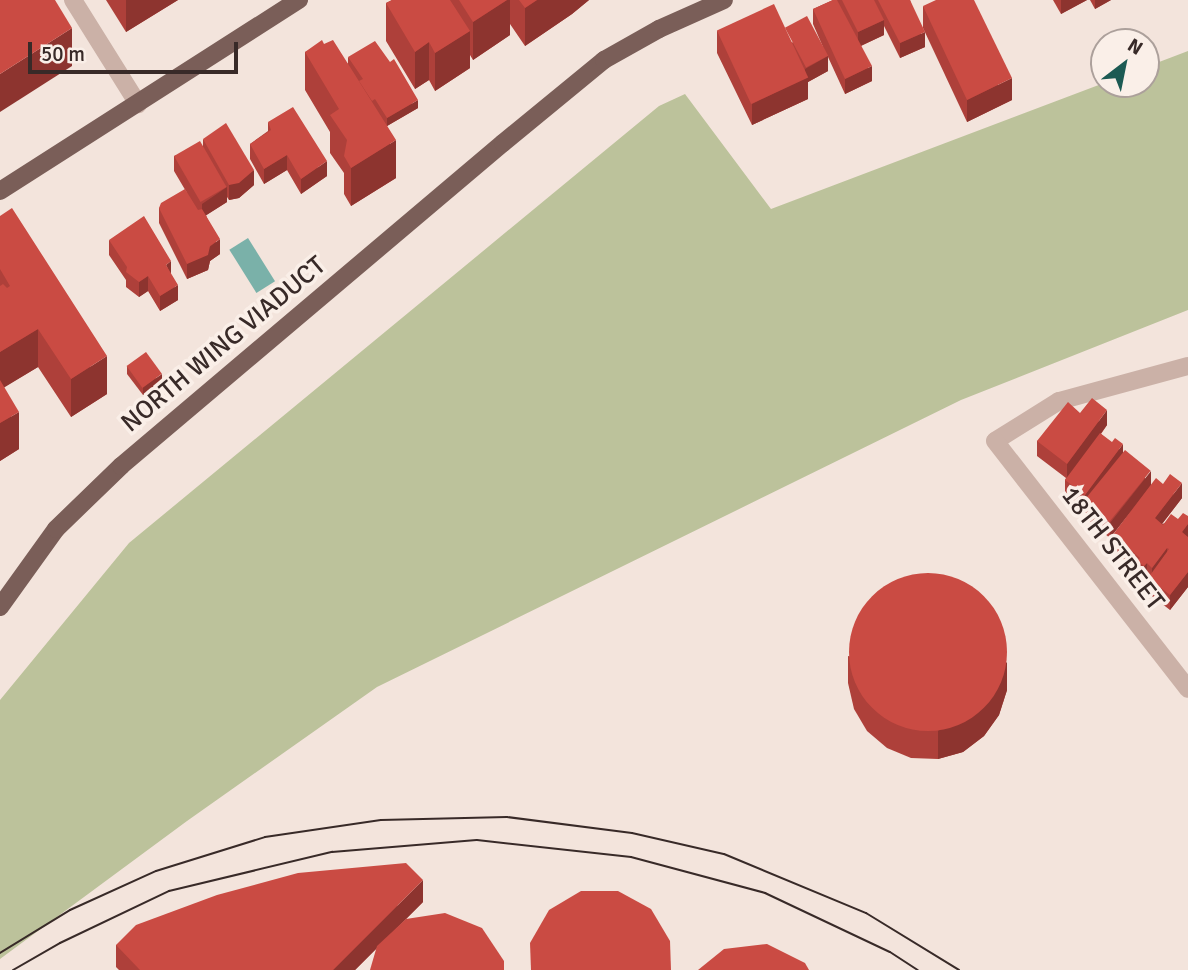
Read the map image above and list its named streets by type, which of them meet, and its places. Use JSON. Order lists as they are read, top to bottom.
{
  "streets": {
    "main road": ["NORTH WING VIADUCT"],
    "street": ["18TH STREET"]
  },
  "scale_bar": "50 m",
  "north": "top right"
}
